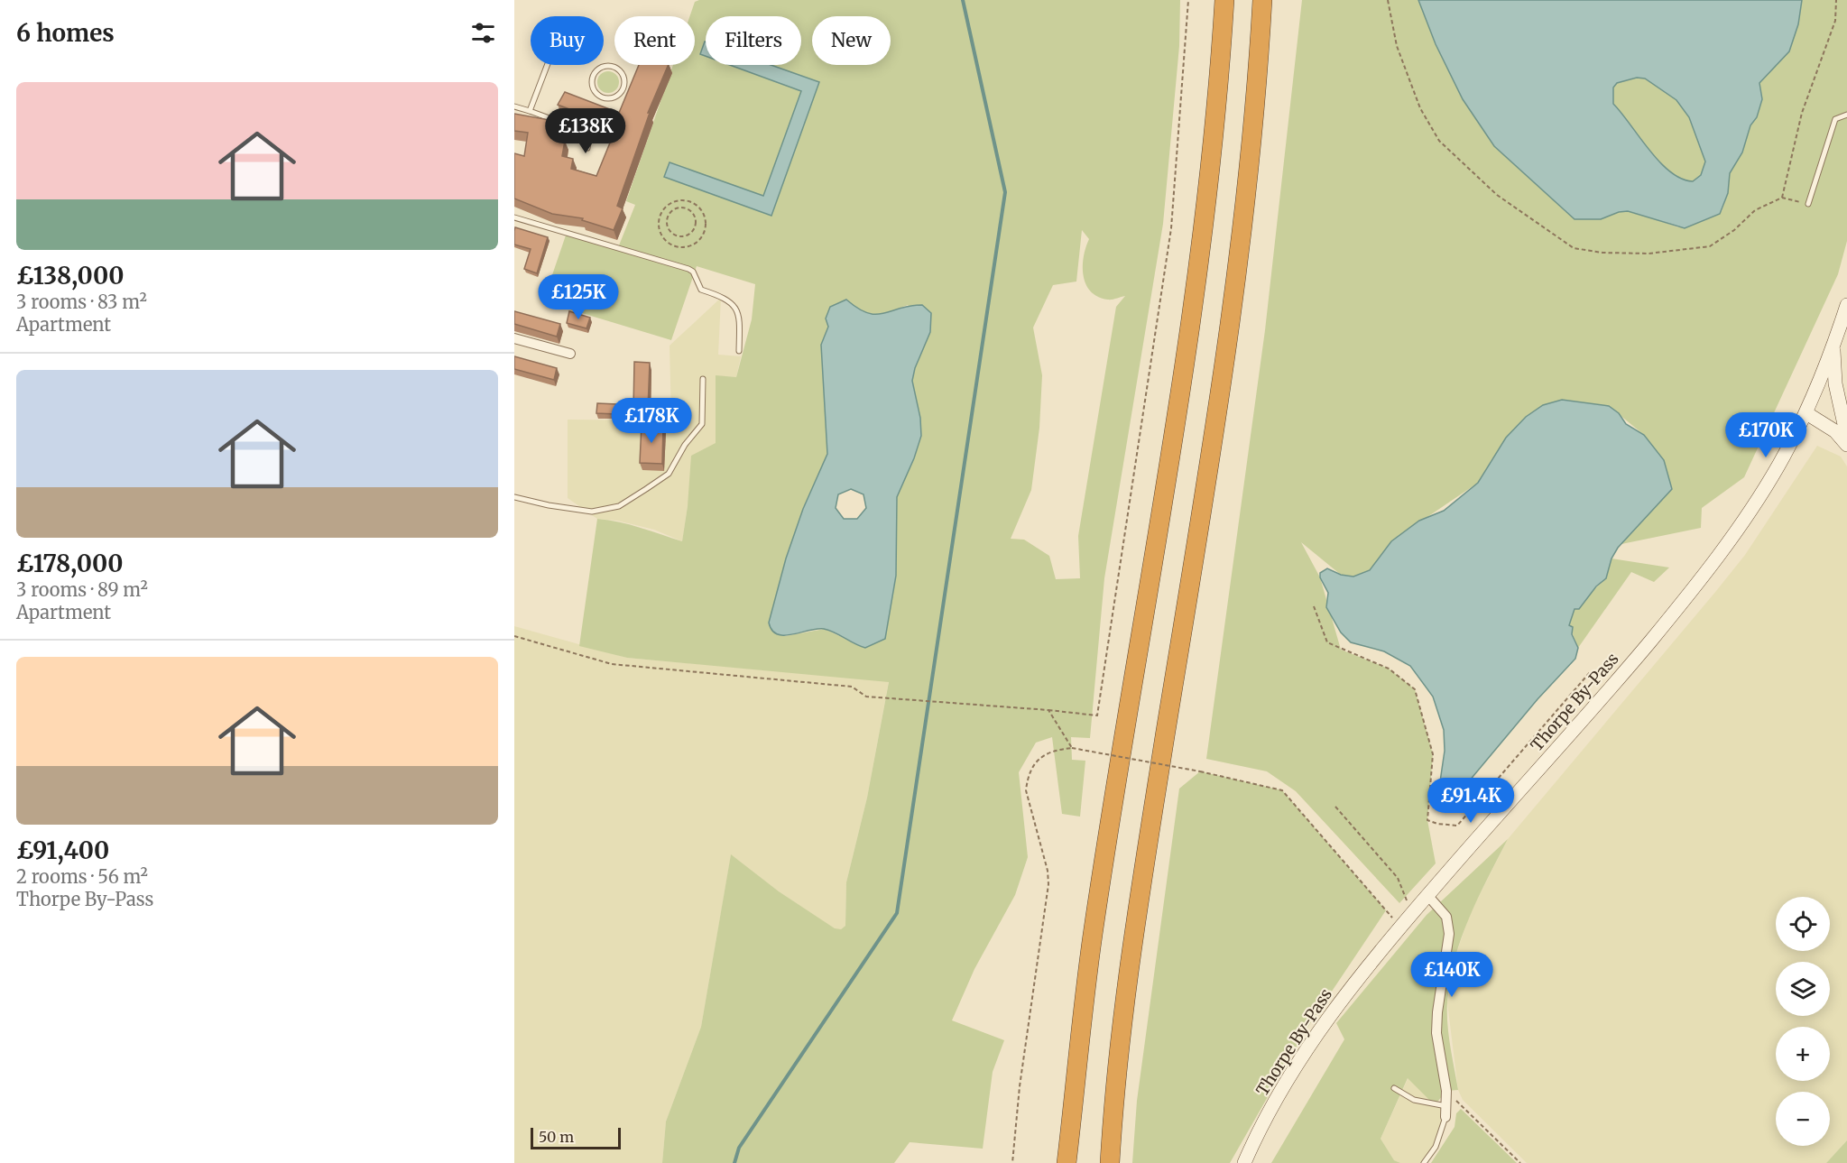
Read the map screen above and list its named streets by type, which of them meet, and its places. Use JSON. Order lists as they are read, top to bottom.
{
  "streets": {
    "main road": ["Thorpe By-Pass"]
  },
  "scale_bar": "50 m",
  "page": {
    "heading": "6 homes",
    "chip": [
      "Buy",
      "Rent",
      "Filters",
      "New"
    ],
    "list": [
      {
        "name": "£138,000",
        "note": "3 rooms · 83 m² · Apartment"
      },
      {
        "name": "£178,000",
        "note": "3 rooms · 89 m² · Apartment"
      },
      {
        "name": "£91,400",
        "note": "2 rooms · 56 m² · Thorpe By-Pass"
      }
    ],
    "price": [
      "£138K",
      "£125K",
      "£178K",
      "£170K",
      "£91.4K",
      "£140K"
    ],
    "map_buttons": ["+", "−"],
    "scale": "50 m"
  }
}
